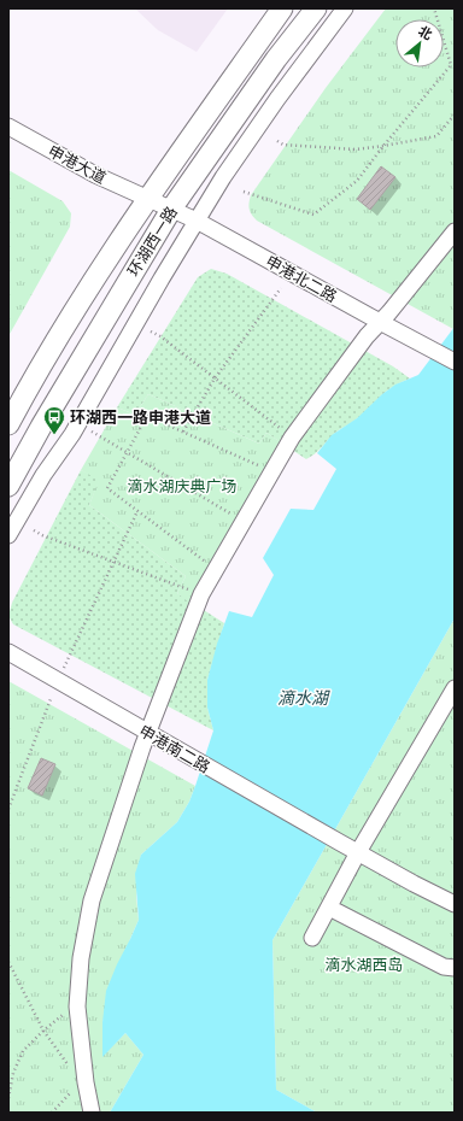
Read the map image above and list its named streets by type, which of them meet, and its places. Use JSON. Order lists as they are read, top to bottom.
{
  "streets": {
    "main road": ["环湖西一路"],
    "street": ["申港大道", "申港北二路", "申港南二路"]
  },
  "crossings": [
    ["申港大道", "环湖西一路"],
    ["申港大道", "申港北二路"],
    ["环湖西一路", "申港北二路"]
  ],
  "water": ["滴水湖"],
  "parks": ["滴水湖庆典广场", "滴水湖西岛"],
  "places": {
    "bus stop": ["环湖西一路申港大道"]
  },
  "north": "top right"
}
